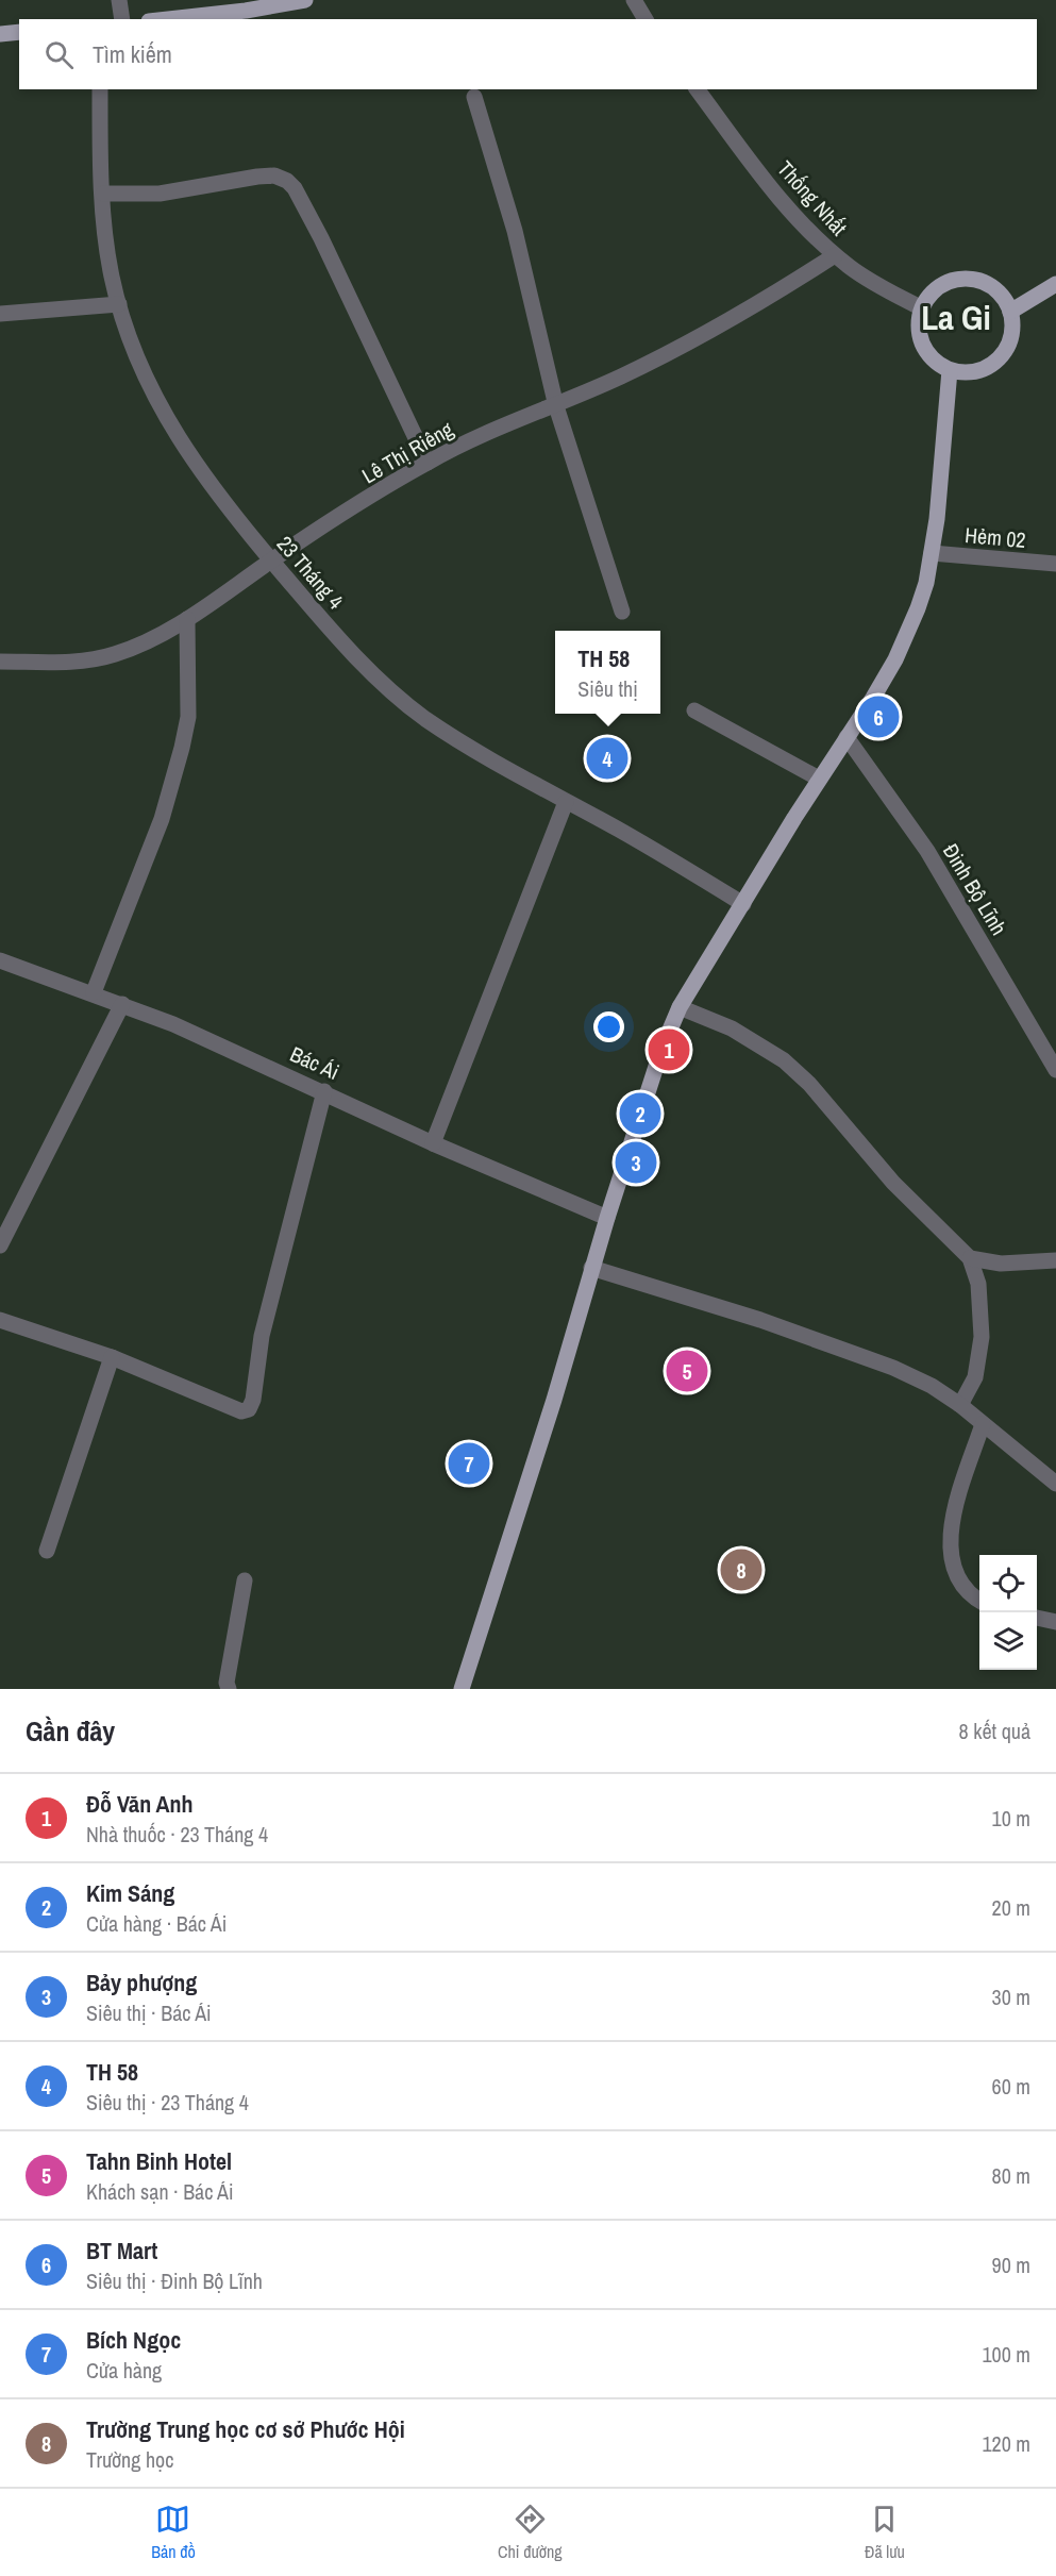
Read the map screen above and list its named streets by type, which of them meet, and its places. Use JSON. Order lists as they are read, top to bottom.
{
  "streets": {
    "street": [
      "Thống Nhất",
      "Lê Thị Riêng",
      "Hẻm 02",
      "23 Tháng 4",
      "Đinh Bộ Lĩnh",
      "Bác Ái"
    ]
  },
  "crossings": [
    ["Thống Nhất", "Lê Thị Riêng"],
    ["Lê Thị Riêng", "23 Tháng 4"]
  ],
  "districts": ["La Gi"],
  "page": {
    "search": "Tìm kiếm",
    "popup": ["TH 58", "Siêu thị"],
    "pins": [
      "6",
      "4",
      "1",
      "2",
      "3",
      "5",
      "7",
      "8"
    ],
    "heading": ["Gần đây", "8 kết quả"],
    "list": [
      {
        "mark": "1",
        "name": "Đỗ Văn Anh",
        "note": "Nhà thuốc · 23 Tháng 4",
        "value": "10 m"
      },
      {
        "mark": "2",
        "name": "Kim Sáng",
        "note": "Cửa hàng · Bác Ái",
        "value": "20 m"
      },
      {
        "mark": "3",
        "name": "Bảy phượng",
        "note": "Siêu thị · Bác Ái",
        "value": "30 m"
      },
      {
        "mark": "4",
        "name": "TH 58",
        "note": "Siêu thị · 23 Tháng 4",
        "value": "60 m"
      },
      {
        "mark": "5",
        "name": "Tahn Binh Hotel",
        "note": "Khách sạn · Bác Ái",
        "value": "80 m"
      },
      {
        "mark": "6",
        "name": "BT Mart",
        "note": "Siêu thị · Đinh Bộ Lĩnh",
        "value": "90 m"
      },
      {
        "mark": "7",
        "name": "Bích Ngọc",
        "note": "Cửa hàng",
        "value": "100 m"
      },
      {
        "mark": "8",
        "name": "Trường Trung học cơ sở Phước Hội",
        "note": "Trường học",
        "value": "120 m"
      }
    ],
    "nav": ["Bản đồ", "Chỉ đường", "Đã lưu"]
  }
}
